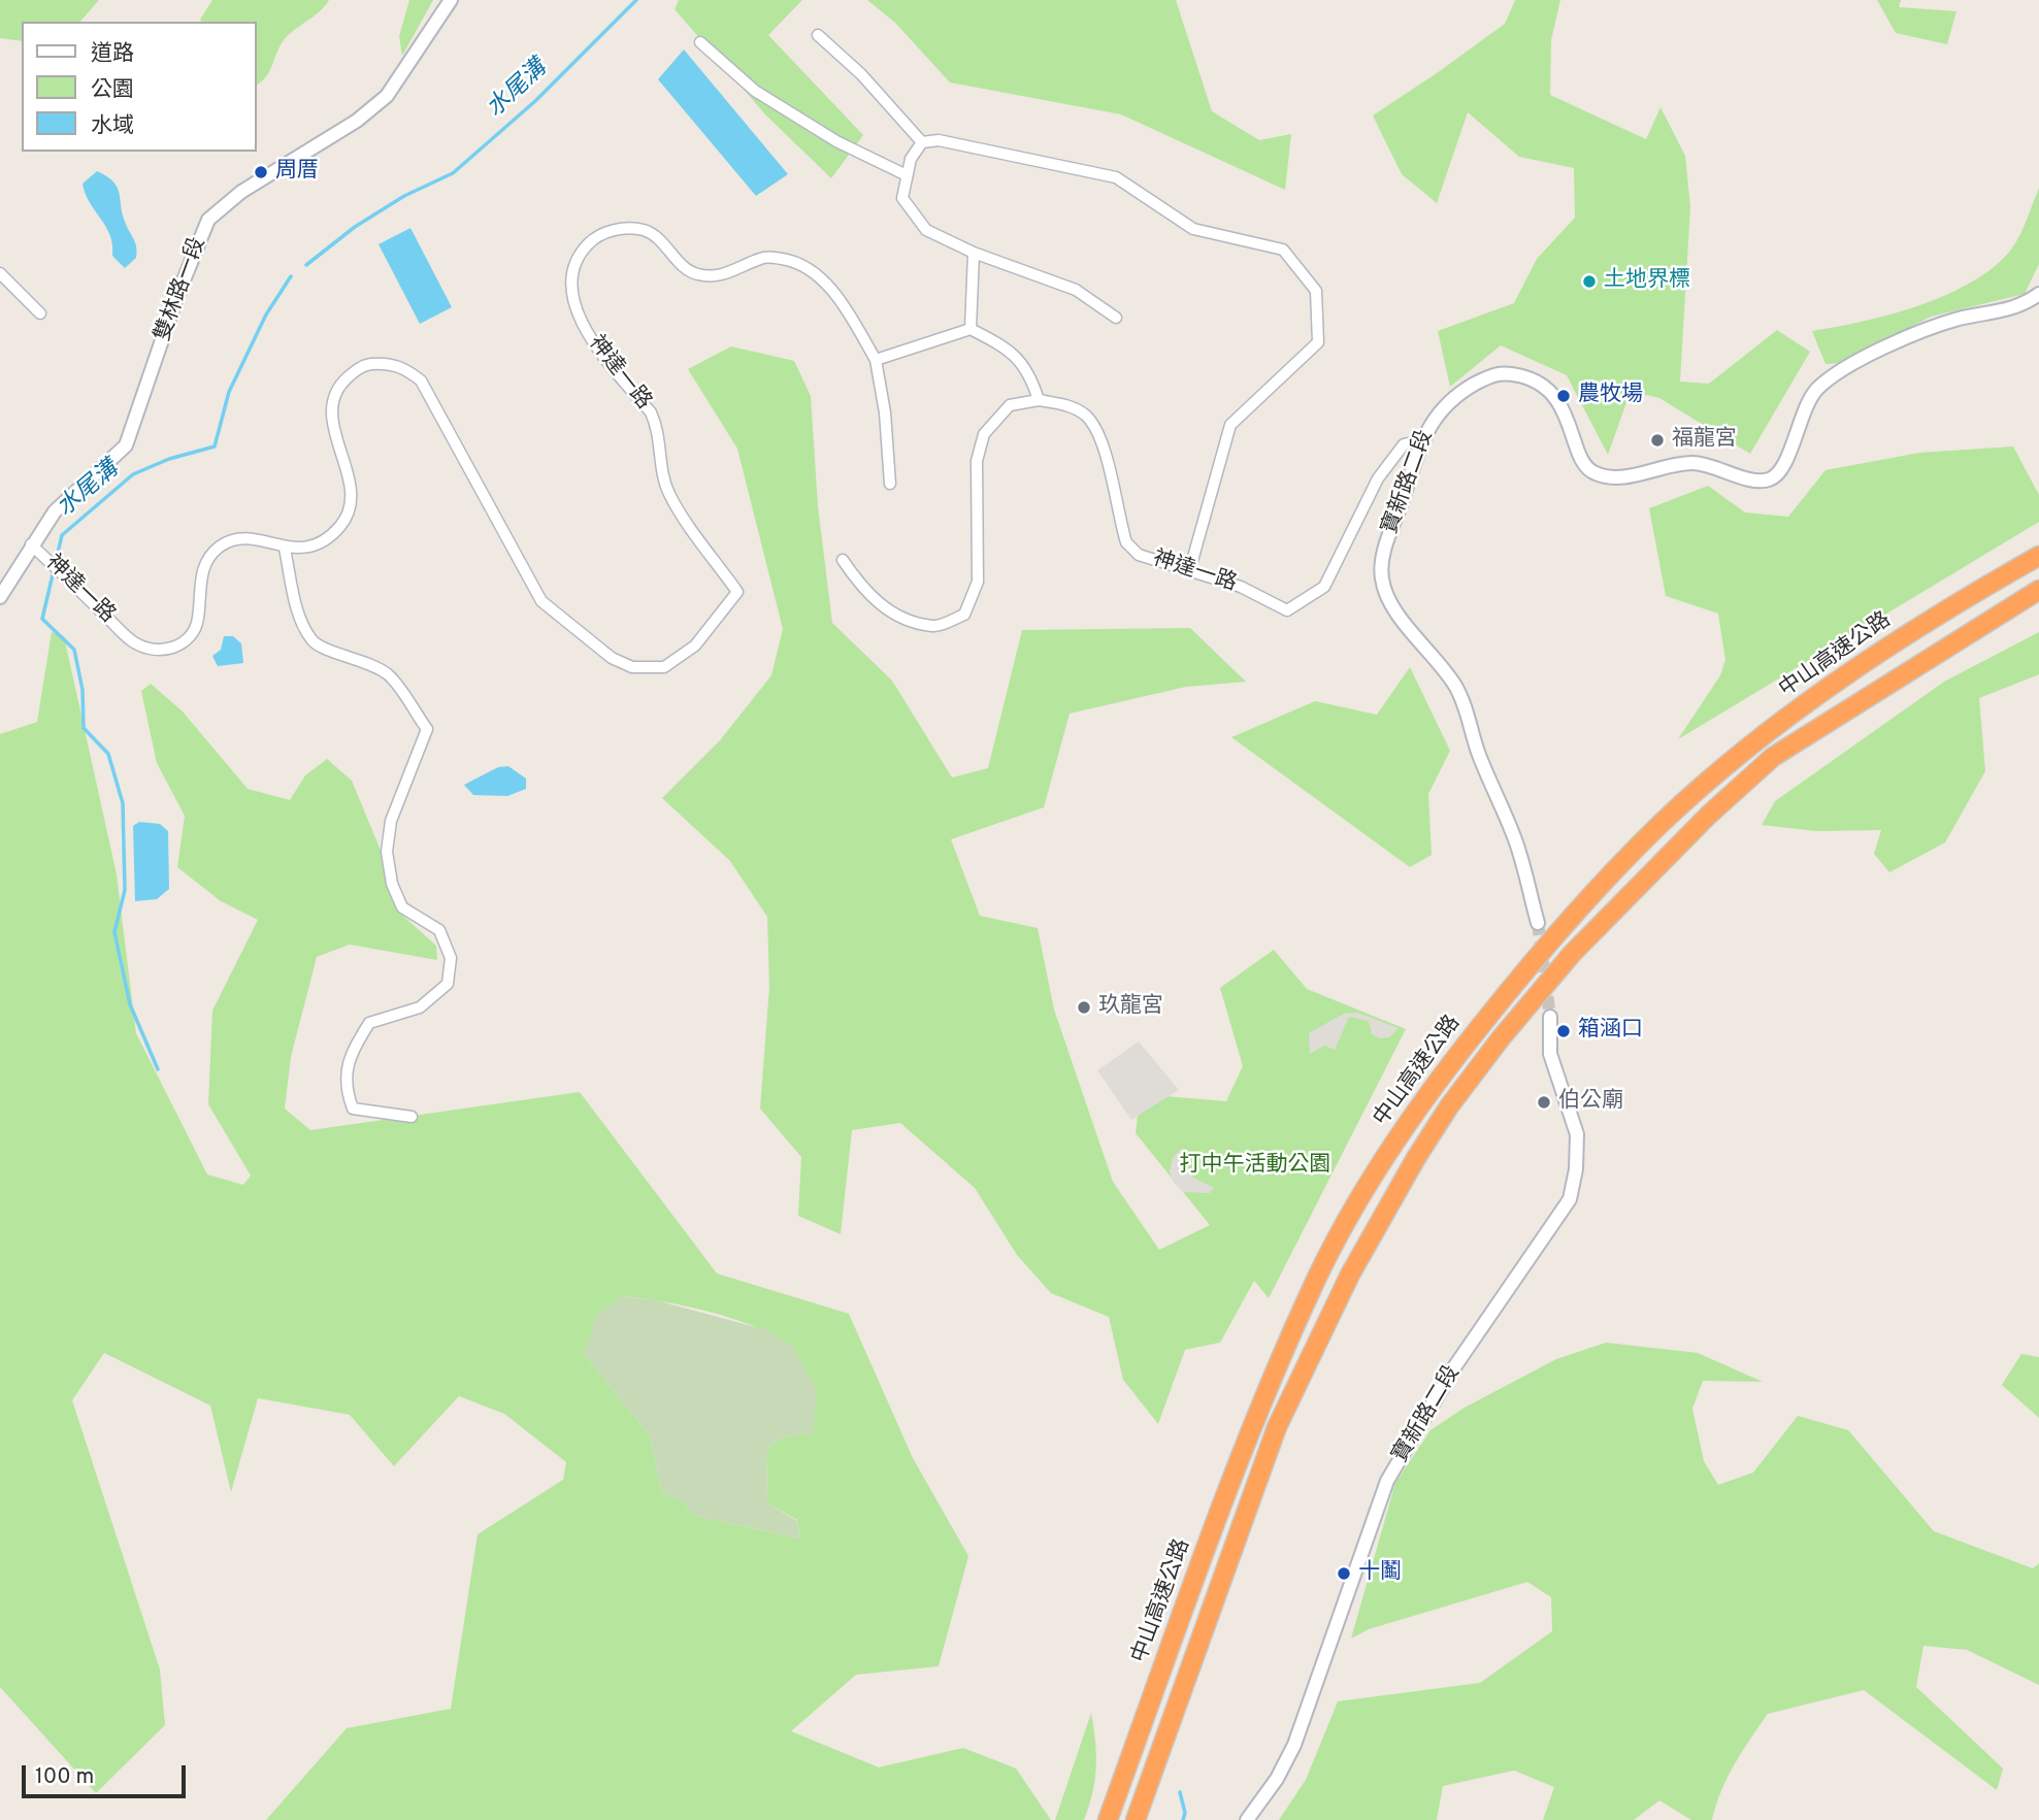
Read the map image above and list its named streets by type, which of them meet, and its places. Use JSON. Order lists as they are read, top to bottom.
{
  "streets": {
    "highway": ["中山高速公路"],
    "street": ["雙林路一段", "神達一路", "寶新路二段"]
  },
  "crossings": [
    ["雙林路一段", "神達一路"],
    ["神達一路", "寶新路二段"]
  ],
  "water": ["水尾溝"],
  "parks": ["打中午活動公園"],
  "places": [
    "周厝",
    "土地界標",
    "農牧場",
    "福龍宮",
    "玖龍宮",
    "箱涵口",
    "伯公廟",
    "十鬮"
  ],
  "legend": ["道路", "公園", "水域"],
  "scale_bar": "100 m"
}
